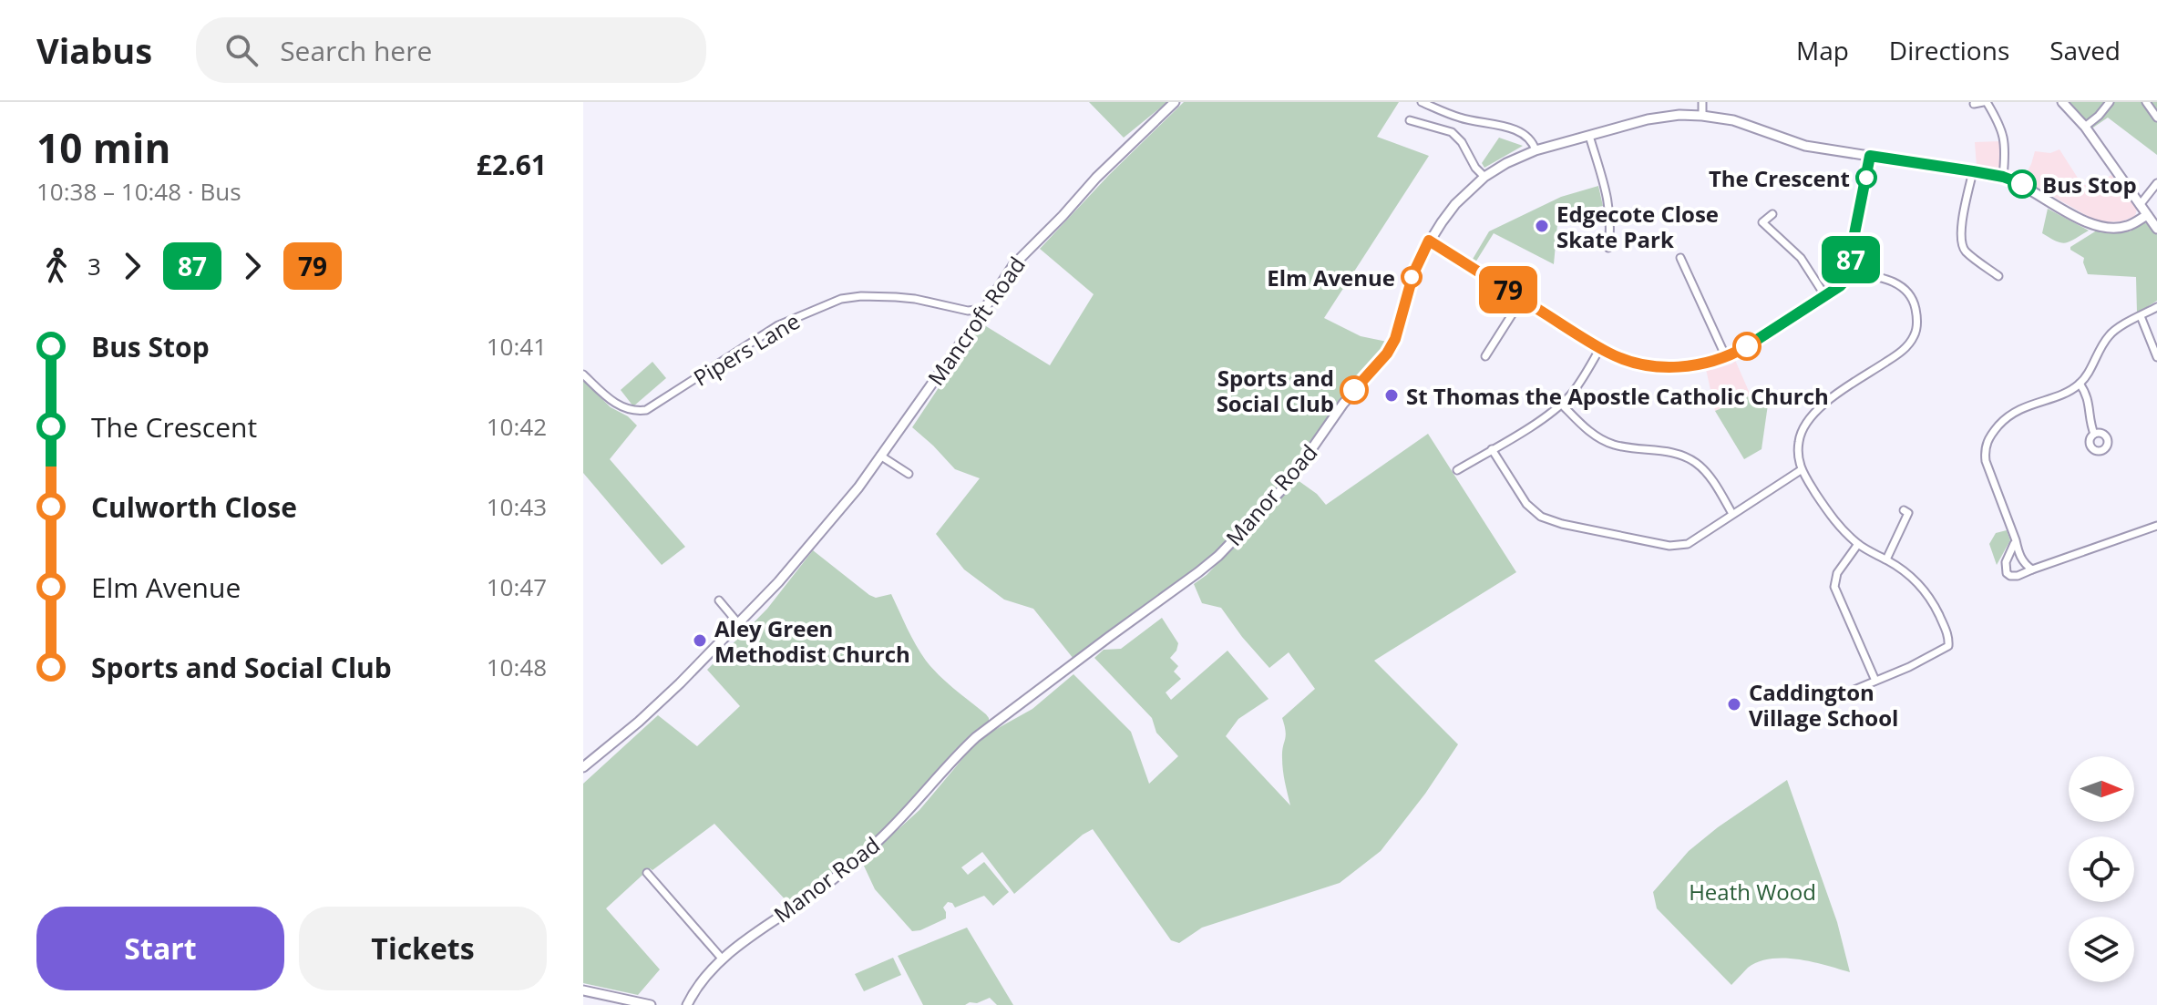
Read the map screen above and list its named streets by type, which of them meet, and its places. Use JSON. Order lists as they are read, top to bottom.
{
  "streets": {
    "street": ["Mancroft Road", "Pipers Lane", "Manor Road"]
  },
  "crossings": [
    ["Mancroft Road", "Pipers Lane"]
  ],
  "parks": ["Heath Wood"],
  "places": [
    "The Crescent",
    "Bus Stop",
    "Edgecote Close Skate Park",
    "Elm Avenue",
    "Sports and Social Club",
    "St Thomas the Apostle Catholic Church",
    "Aley Green Methodist Church",
    "Caddington Village School"
  ],
  "lines": ["bus line 87", "bus line 79"],
  "north": "right",
  "page": {
    "header": "Viabus",
    "search": "Search here",
    "nav": ["Map", "Directions", "Saved"],
    "heading": ["10 min", "10:38 – 10:48 · Bus", "£2.61"],
    "on_map": ["87", "79"],
    "legs": ["3", "87", "79"],
    "list": [
      {
        "name": "Bus Stop",
        "value": "10:41"
      },
      {
        "name": "The Crescent",
        "value": "10:42"
      },
      {
        "name": "Culworth Close",
        "value": "10:43"
      },
      {
        "name": "Elm Avenue",
        "value": "10:47"
      },
      {
        "name": "Sports and Social Club",
        "value": "10:48"
      }
    ],
    "buttons": ["Start", "Tickets"]
  }
}
